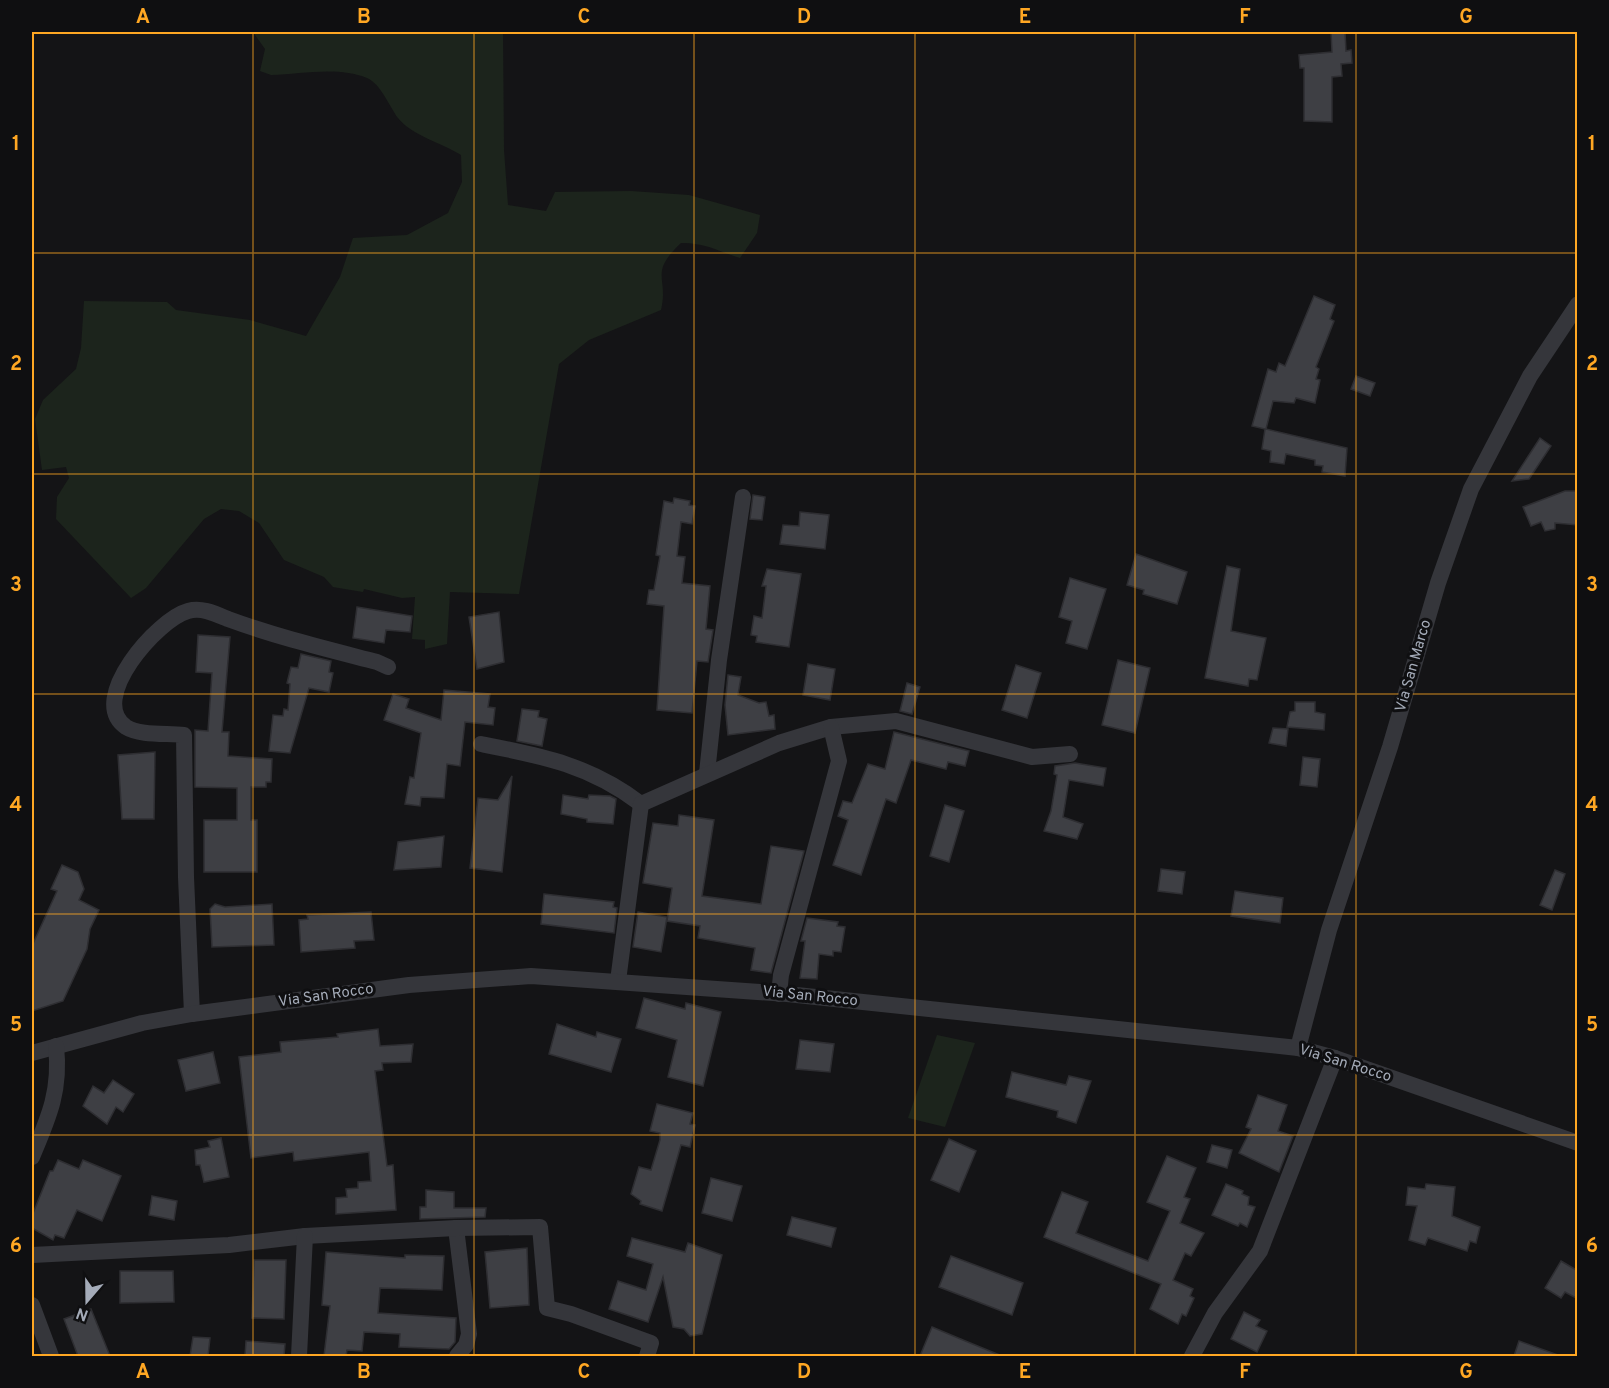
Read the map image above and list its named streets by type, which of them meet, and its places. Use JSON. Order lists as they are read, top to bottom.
{
  "streets": {
    "street": ["Via San Marco", "Via San Rocco"]
  },
  "crossings": [
    ["Via San Marco", "Via San Rocco"]
  ],
  "north": "bottom",
  "grid": {
    "columns": [
      "A",
      "B",
      "C",
      "D",
      "E",
      "F",
      "G"
    ],
    "rows": [
      "1",
      "2",
      "3",
      "4",
      "5",
      "6"
    ]
  }
}
